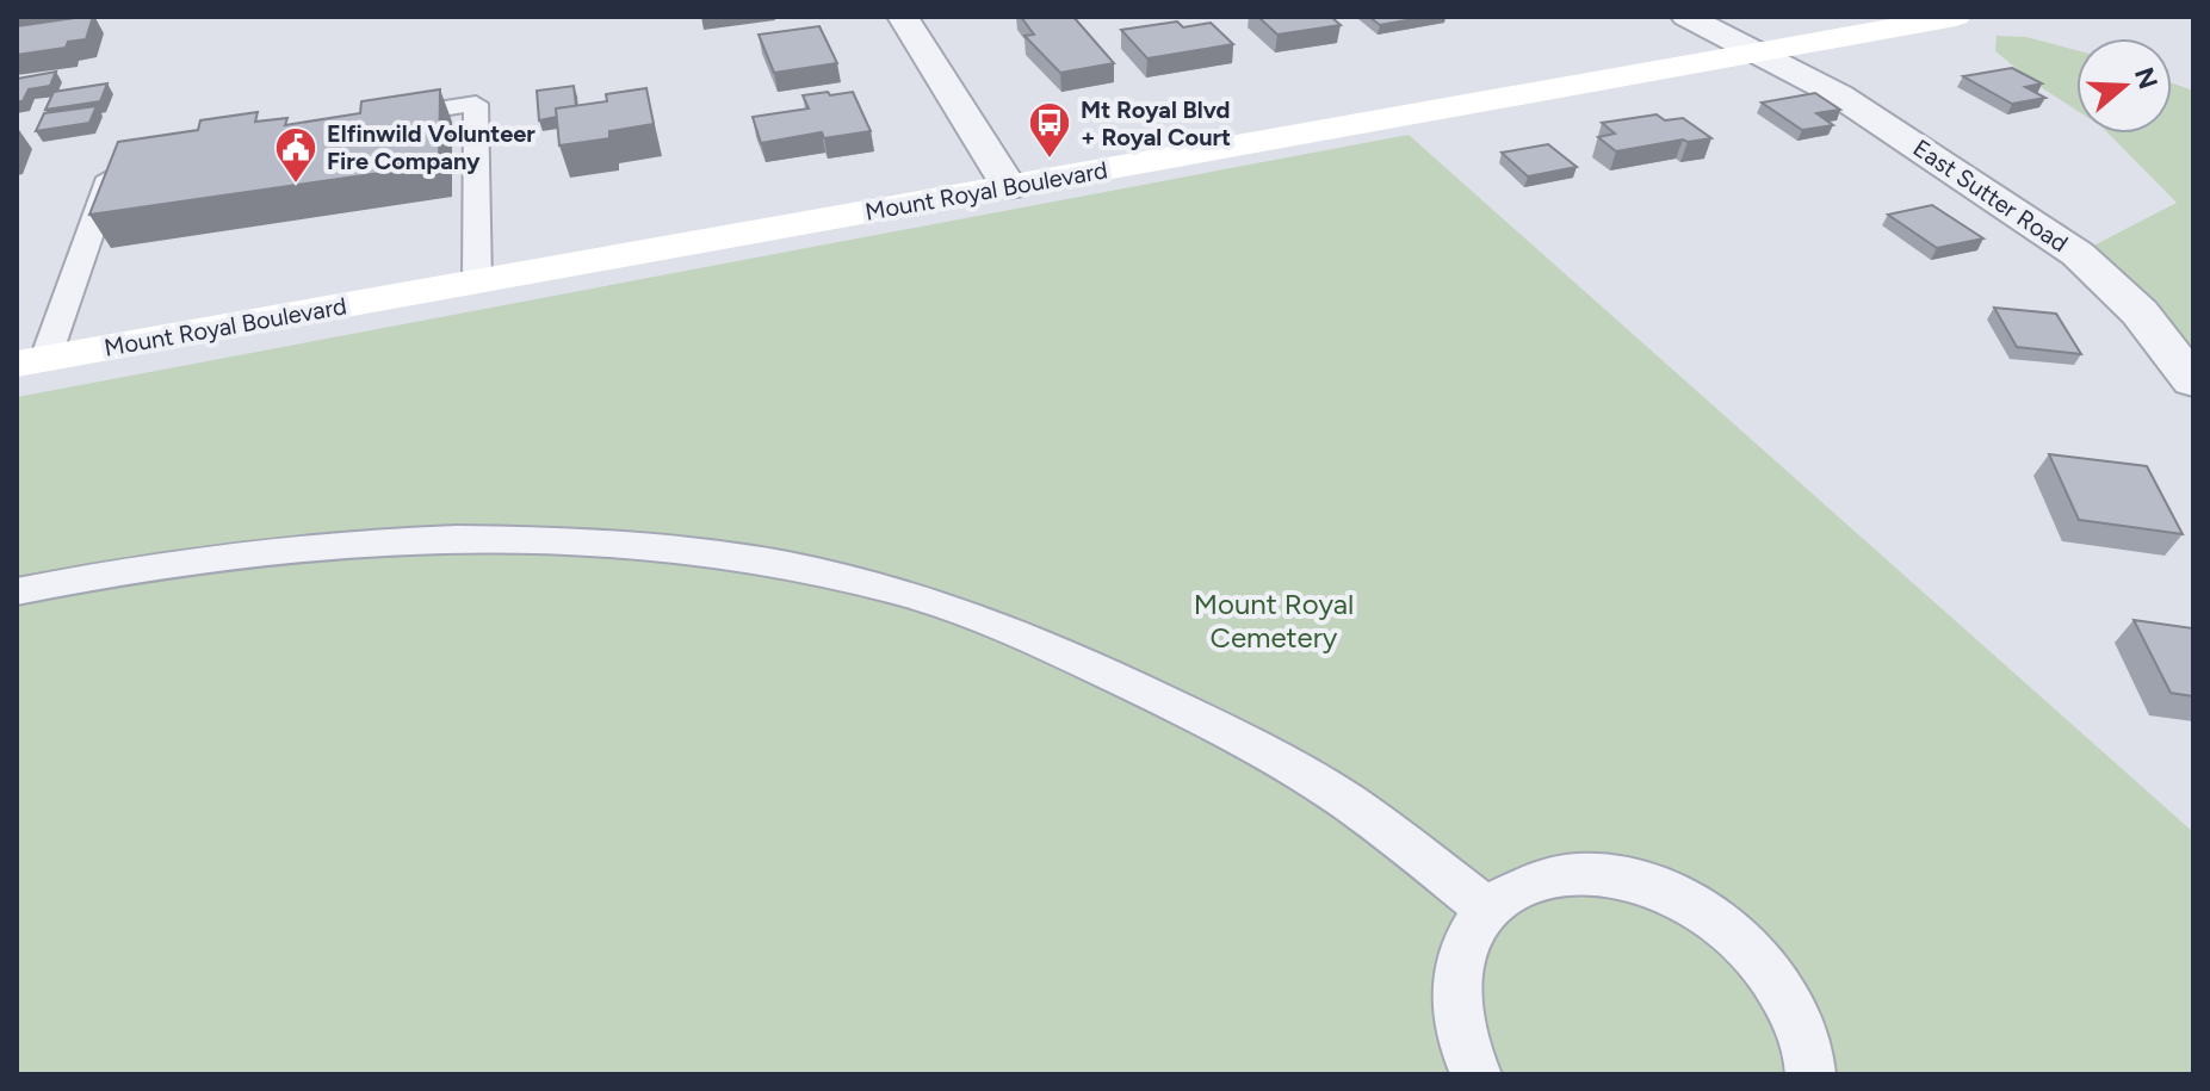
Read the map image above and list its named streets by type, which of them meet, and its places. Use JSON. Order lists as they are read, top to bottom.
{
  "streets": {
    "main road": ["Mount Royal Boulevard"],
    "street": ["East Sutter Road"]
  },
  "crossings": [
    ["Mount Royal Boulevard", "East Sutter Road"]
  ],
  "parks": ["Mount Royal Cemetery"],
  "places": {
    "bus stop": ["Mt Royal Blvd + Royal Court"],
    "public building": ["Elfinwild Volunteer Fire Company"]
  },
  "north": "right"
}
